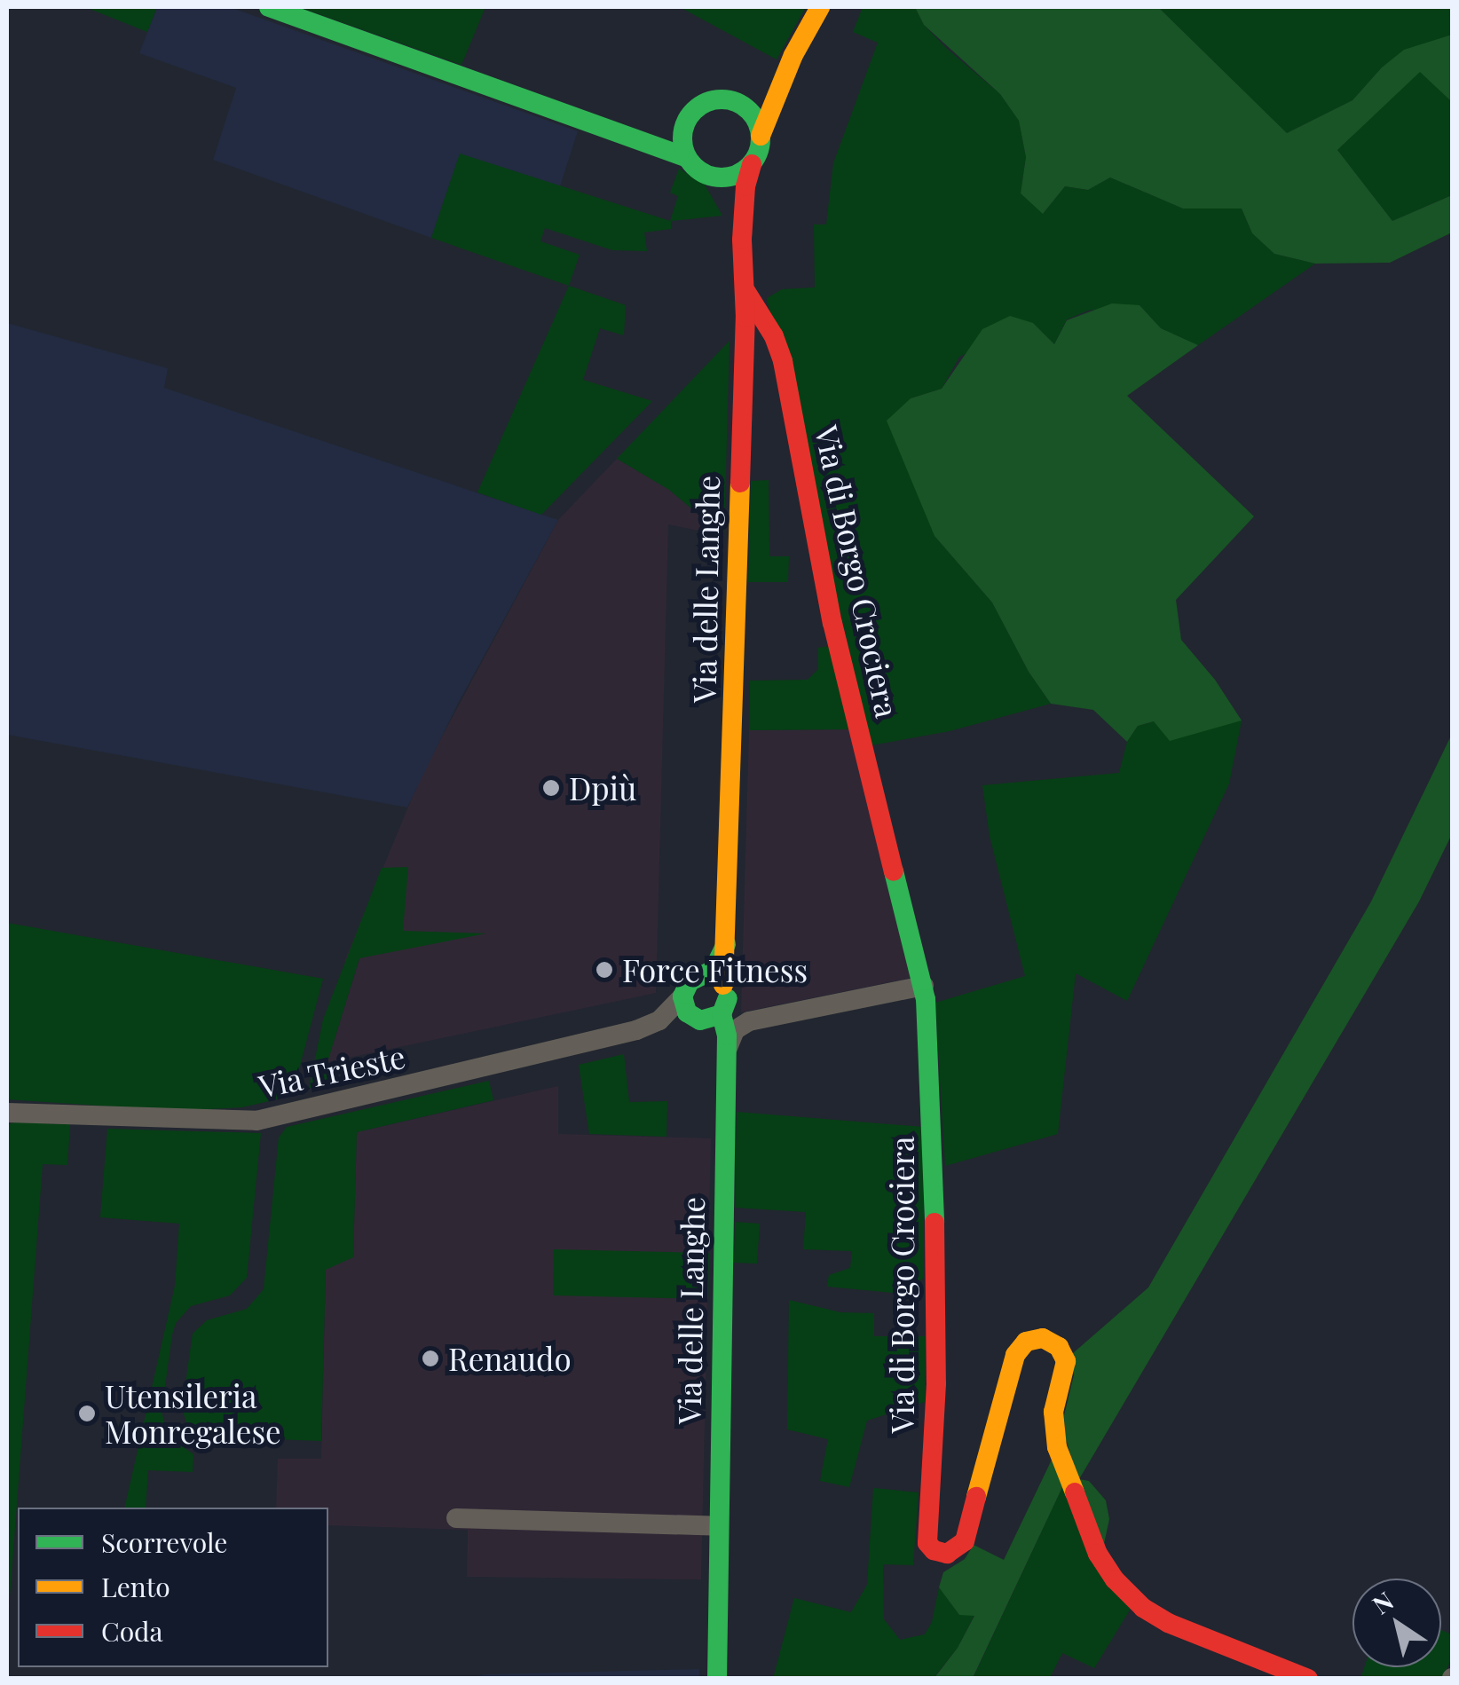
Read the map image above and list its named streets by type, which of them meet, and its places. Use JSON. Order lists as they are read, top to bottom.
{
  "streets": {
    "main road": ["Via di Borgo Crociera", "Via delle Langhe"],
    "street": ["Via Trieste"]
  },
  "crossings": [
    ["Via di Borgo Crociera", "Via delle Langhe"],
    ["Via delle Langhe", "Via Trieste"]
  ],
  "places": [
    "Dpiù",
    "Force Fitness",
    "Renaudo",
    "Utensileria Monregalese"
  ],
  "legend": ["Scorrevole", "Lento", "Coda"],
  "north": "top left"
}
